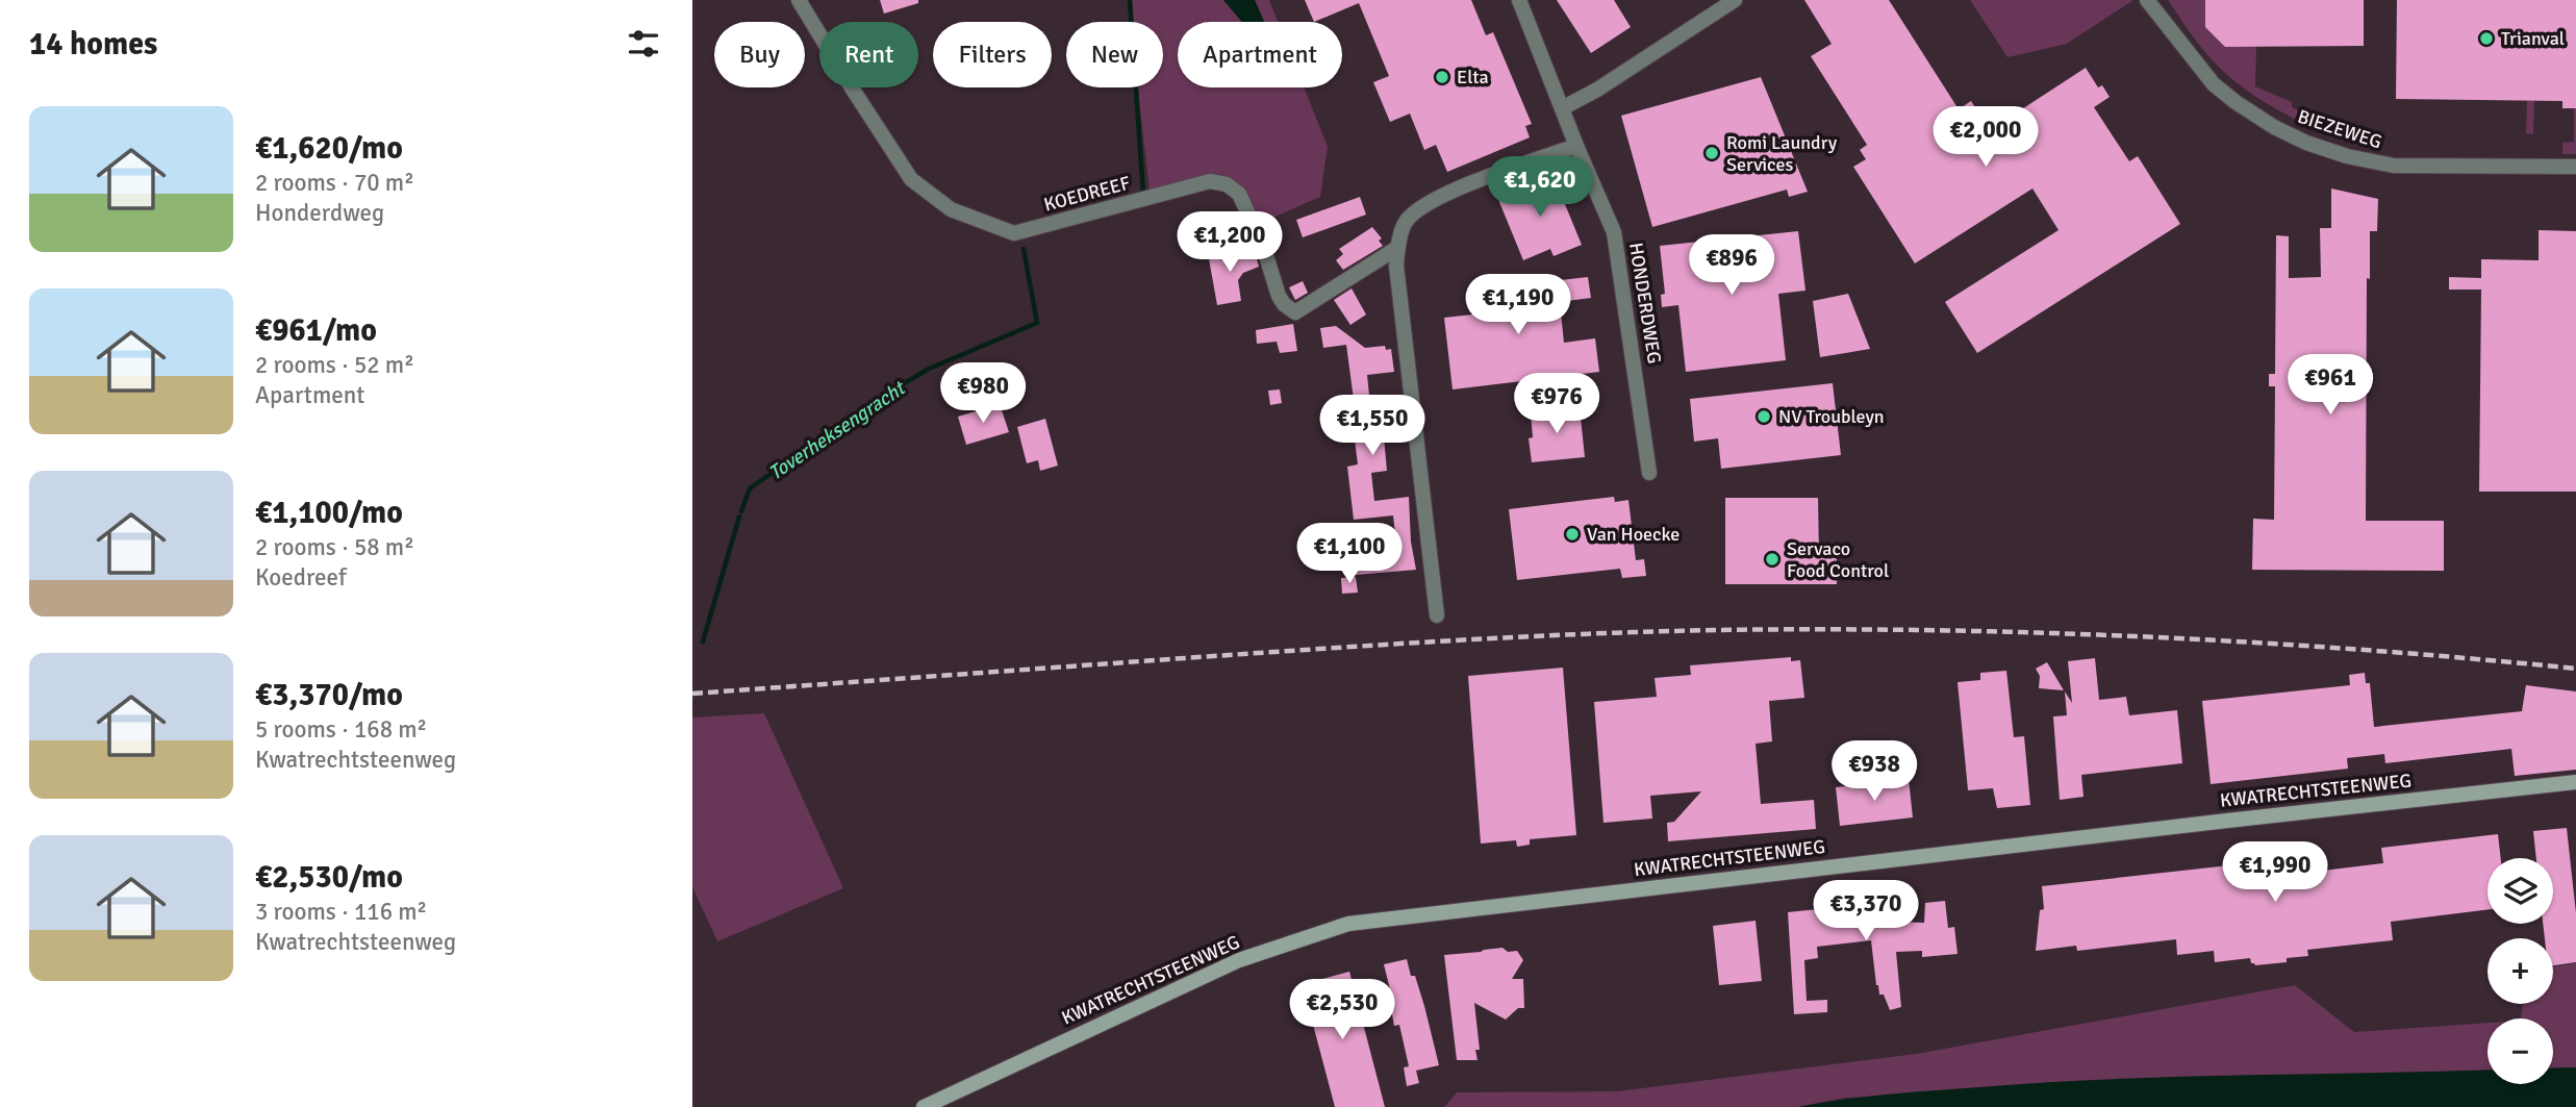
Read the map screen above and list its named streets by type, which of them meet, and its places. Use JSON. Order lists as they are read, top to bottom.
{
  "streets": {
    "street": [
      "BIEZEWEG",
      "KOEDREEF",
      "HONDERDWEG",
      "KWATRECHTSTEENWEG"
    ]
  },
  "water": ["Toverheksengracht"],
  "places": [
    "Trianval",
    "Elta",
    "Romi Laundry Services",
    "NV Troubleyn",
    "Van Hoecke",
    "Servaco Food Control"
  ],
  "page": {
    "heading": "14 homes",
    "chip": [
      "Buy",
      "Rent",
      "Filters",
      "New",
      "Apartment"
    ],
    "list": [
      {
        "name": "€1,620/mo",
        "note": "2 rooms · 70 m² · Honderdweg"
      },
      {
        "name": "€961/mo",
        "note": "2 rooms · 52 m² · Apartment"
      },
      {
        "name": "€1,100/mo",
        "note": "2 rooms · 58 m² · Koedreef"
      },
      {
        "name": "€3,370/mo",
        "note": "5 rooms · 168 m² · Kwatrechtsteenweg"
      },
      {
        "name": "€2,530/mo",
        "note": "3 rooms · 116 m² · Kwatrechtsteenweg"
      }
    ],
    "price": [
      "€2,000",
      "€1,620",
      "€1,200",
      "€896",
      "€1,190",
      "€961",
      "€980",
      "€976",
      "€1,550",
      "€1,100",
      "€938",
      "€1,990",
      "€3,370",
      "€2,530"
    ],
    "map_buttons": ["+", "−"]
  }
}
